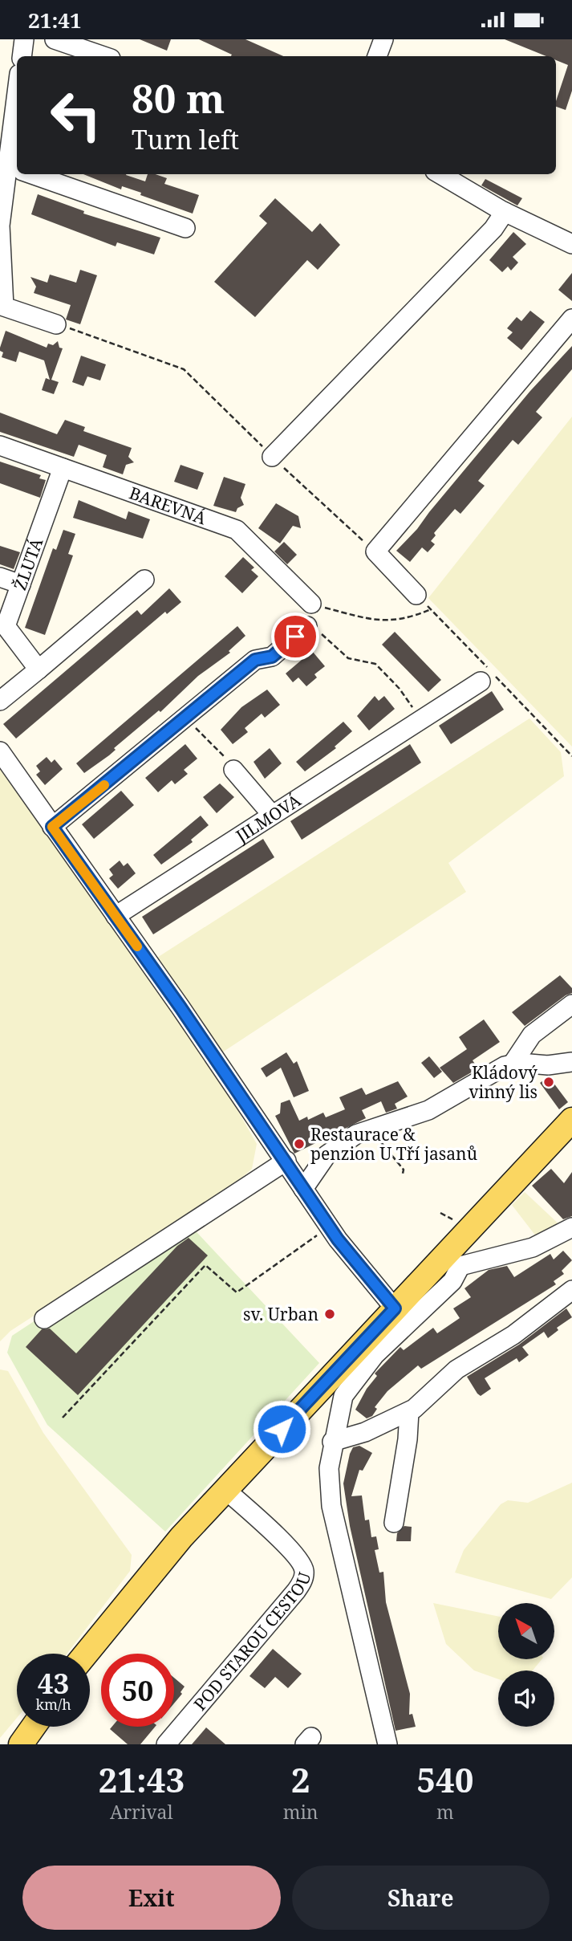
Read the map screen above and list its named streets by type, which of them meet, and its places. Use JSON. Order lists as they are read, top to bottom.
{
  "streets": {
    "street": [
      "BAREVNÁ",
      "ŽLUTÁ",
      "JILMOVÁ",
      "POD STAROU CESTOU"
    ]
  },
  "crossings": [
    ["BAREVNÁ", "ŽLUTÁ"]
  ],
  "places": ["Kládový vinný lis", "Restaurace & penzion U Tří jasanů", "sv. Urban"],
  "north": "top left",
  "page": {
    "status": "21:41",
    "turn": ["80 m", "Turn left"],
    "speed": "43 km/h",
    "limit": "50",
    "eta": [
      "21:43",
      "Arrival",
      "2",
      "min",
      "540",
      "m"
    ],
    "buttons": ["Exit", "Share"]
  }
}
